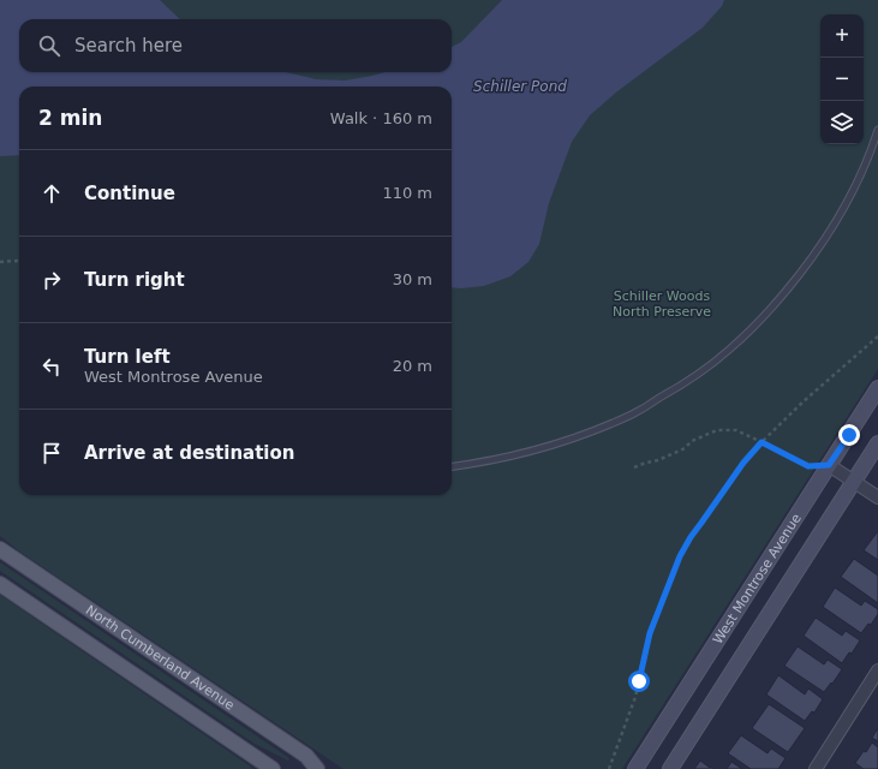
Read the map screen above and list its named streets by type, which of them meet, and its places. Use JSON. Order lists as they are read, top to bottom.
{
  "streets": {
    "main road": ["West Montrose Avenue", "North Cumberland Avenue"]
  },
  "water": ["Schiller Pond"],
  "parks": ["Schiller Woods North Preserve"],
  "page": {
    "map_buttons": ["+", "−"],
    "search": "Search here",
    "heading": ["2 min", "Walk · 160 m"],
    "list": [
      ["Continue", "110 m"],
      ["Turn right", "30 m"],
      ["Turn left", "West Montrose Avenue", "20 m"],
      "Arrive at destination"
    ]
  }
}
